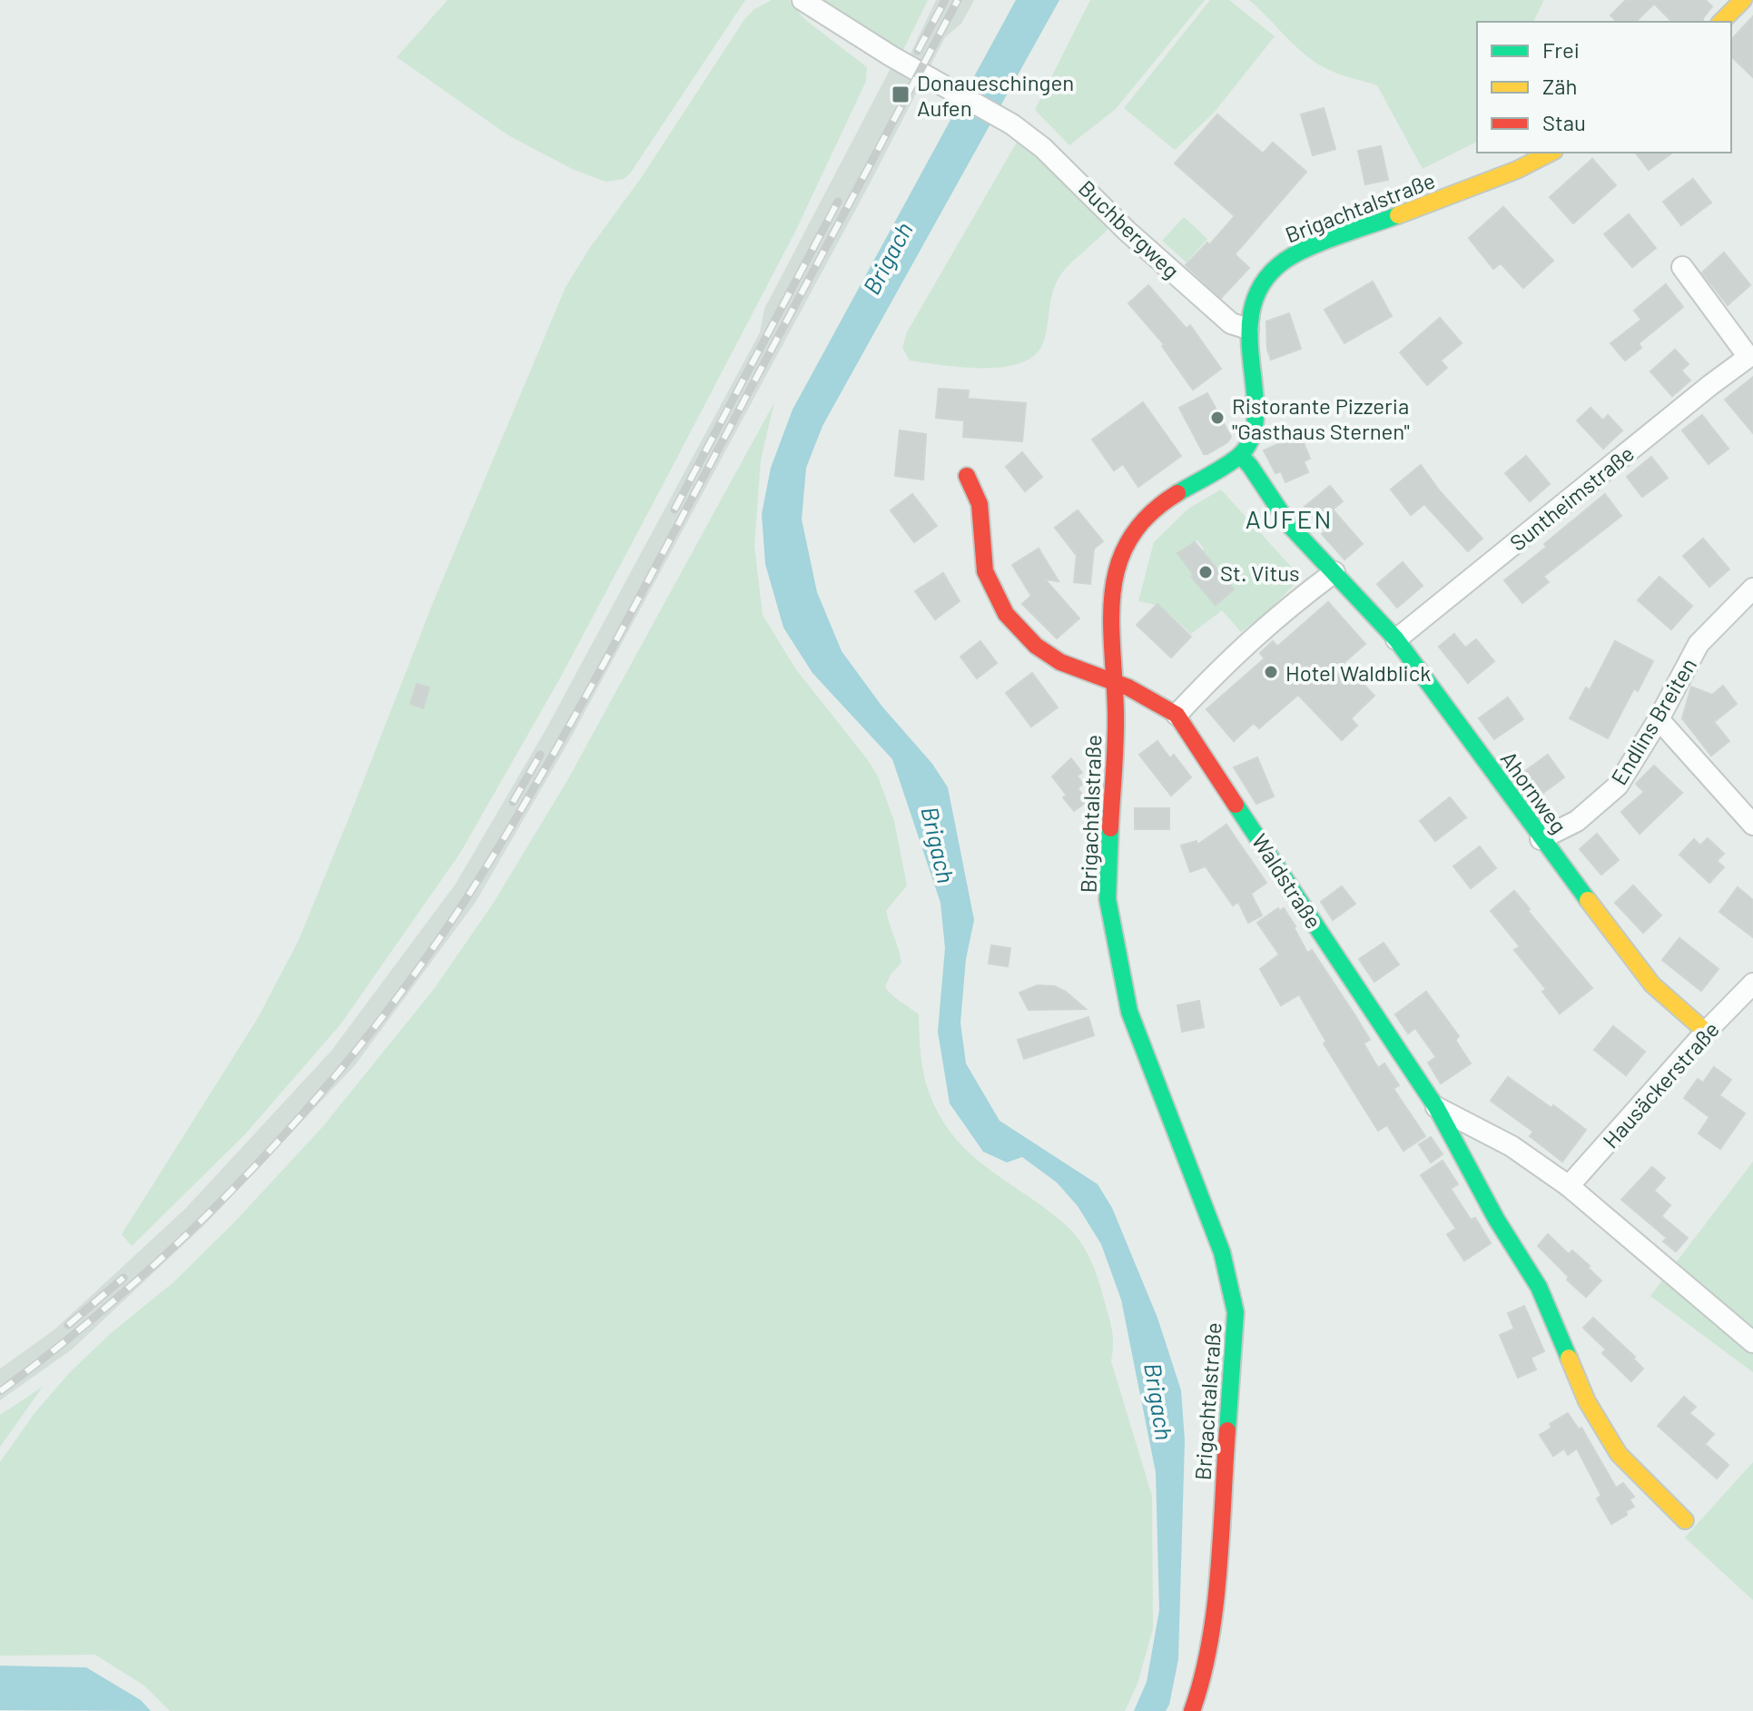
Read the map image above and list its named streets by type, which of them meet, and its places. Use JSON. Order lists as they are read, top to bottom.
{
  "streets": {
    "street": [
      "Brigachtalstraße",
      "Buchbergweg",
      "Suntheimstraße",
      "Endlins Breiten",
      "Ahornweg",
      "Waldstraße",
      "Hausäckerstraße"
    ]
  },
  "crossings": [
    ["Brigachtalstraße", "Buchbergweg"],
    ["Brigachtalstraße", "Ahornweg"],
    ["Brigachtalstraße", "Waldstraße"],
    ["Suntheimstraße", "Ahornweg"],
    ["Endlins Breiten", "Ahornweg"],
    ["Ahornweg", "Hausäckerstraße"],
    ["Waldstraße", "Hausäckerstraße"]
  ],
  "districts": ["AUFEN"],
  "water": ["Brigach"],
  "places": {
    "transit": ["Donaueschingen Aufen"],
    "other": ["Ristorante Pizzeria \"Gasthaus Sternen\"", "St. Vitus", "Hotel Waldblick"]
  },
  "legend": ["Frei", "Zäh", "Stau"]
}
